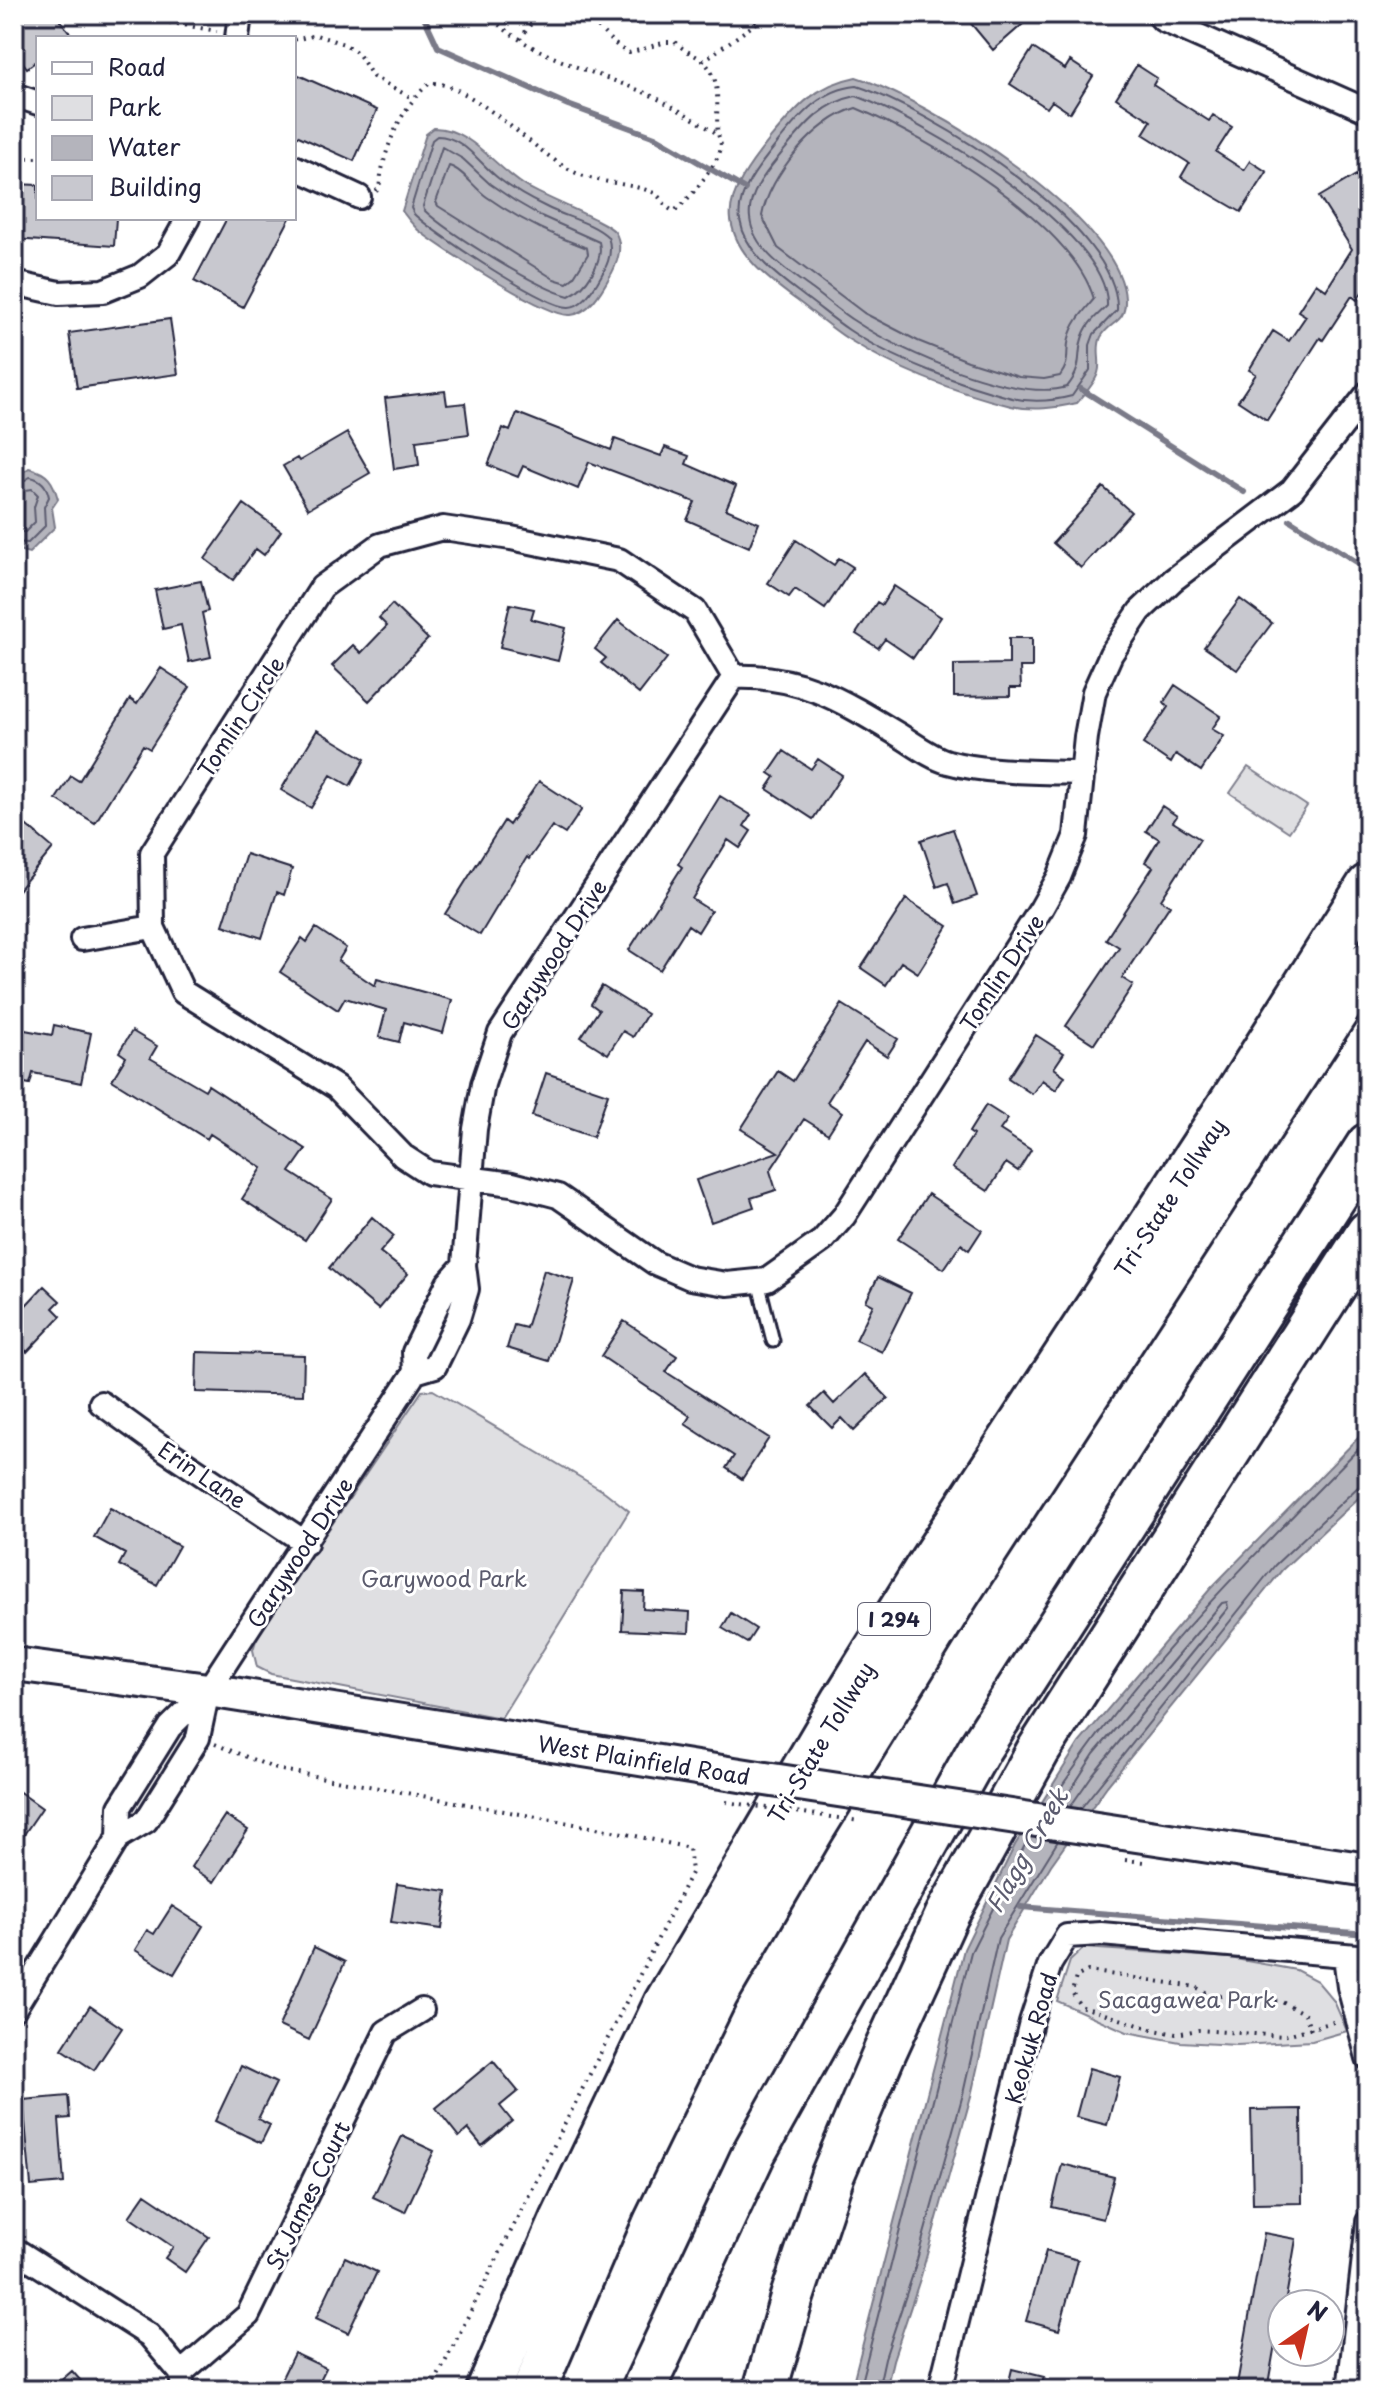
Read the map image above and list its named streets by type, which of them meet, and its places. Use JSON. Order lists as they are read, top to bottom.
{
  "streets": {
    "highway": ["Tri-State Tollway", "I 294"],
    "main road": ["West Plainfield Road"],
    "street": [
      "Tomlin Circle",
      "Garywood Drive",
      "Tomlin Drive",
      "Erin Lane",
      "Keokuk Road",
      "St James Court"
    ]
  },
  "crossings": [
    ["Tomlin Circle", "Garywood Drive"],
    ["Tomlin Circle", "Tomlin Drive"],
    ["Garywood Drive", "Tomlin Drive"],
    ["Garywood Drive", "Erin Lane"],
    ["Garywood Drive", "West Plainfield Road"]
  ],
  "water": ["Flagg Creek"],
  "parks": ["Garywood Park", "Sacagawea Park"],
  "legend": [
    "Road",
    "Park",
    "Water",
    "Building"
  ],
  "north": "top right"
}
